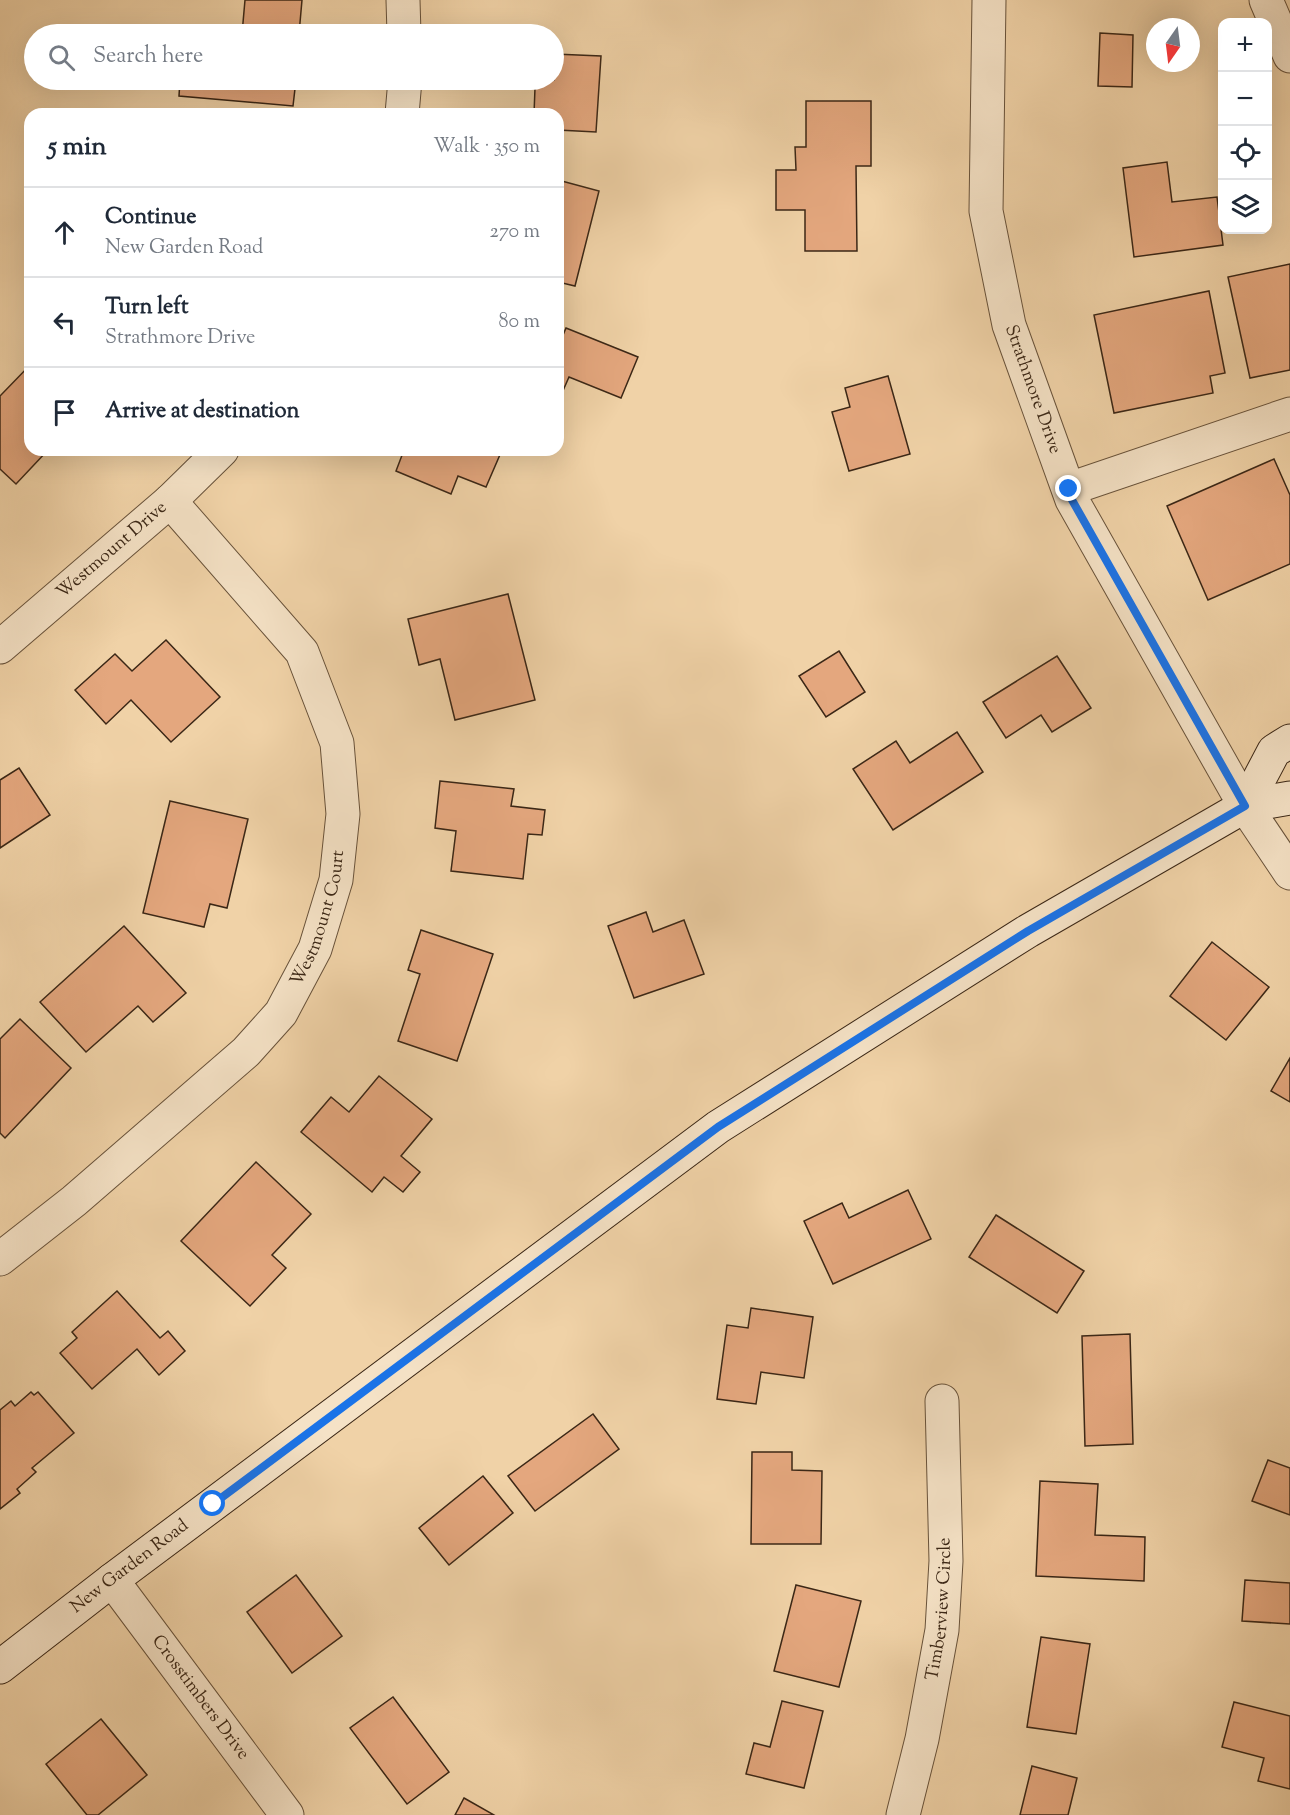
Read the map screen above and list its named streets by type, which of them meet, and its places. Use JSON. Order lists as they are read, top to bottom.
{
  "streets": {
    "street": [
      "Strathmore Drive",
      "Westmount Drive",
      "Westmount Court",
      "New Garden Road",
      "Timberview Circle",
      "Crosstimbers Drive"
    ]
  },
  "crossings": [
    ["Strathmore Drive", "New Garden Road"],
    ["Westmount Drive", "Westmount Court"],
    ["New Garden Road", "Crosstimbers Drive"]
  ],
  "north": "bottom",
  "page": {
    "map_buttons": ["+", "−"],
    "search": "Search here",
    "heading": ["5 min", "Walk · 350 m"],
    "list": [
      ["Continue", "New Garden Road", "270 m"],
      ["Turn left", "Strathmore Drive", "80 m"],
      "Arrive at destination"
    ]
  }
}
